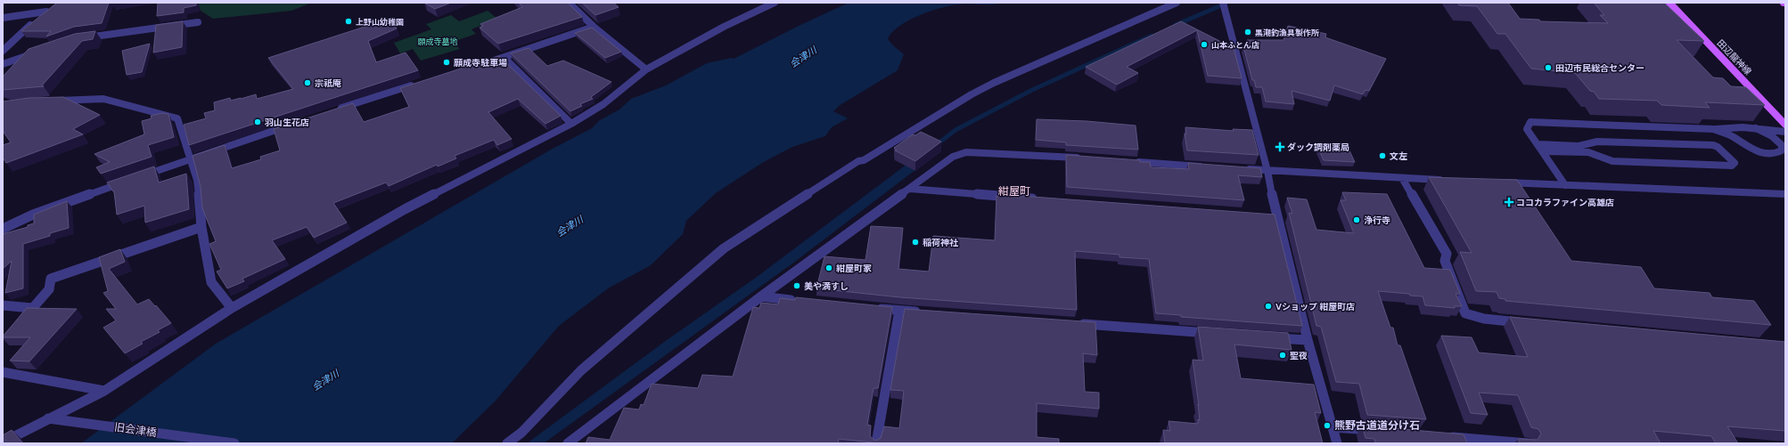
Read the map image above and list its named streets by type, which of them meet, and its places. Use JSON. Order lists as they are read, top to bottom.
{
  "streets": {
    "main road": ["田辺龍神線"],
    "street": ["旧会津橋"]
  },
  "districts": ["紺屋町"],
  "water": ["会津川"],
  "parks": ["願成寺墓地"],
  "places": {
    "other": [
      "上野山幼稚園",
      "黒潮釣漁具製作所",
      "山本ふとん店",
      "願成寺駐車場",
      "田辺市民総合センター",
      "宗祇庵",
      "羽山生花店",
      "文左",
      "浄行寺",
      "稲荷神社",
      "紺屋町家",
      "美や満すし",
      "Vショップ 紺屋町店",
      "聖夜",
      "熊野古道道分け石"
    ],
    "health": ["ダック調剤薬局", "ココカラファイン高雄店"]
  }
}
